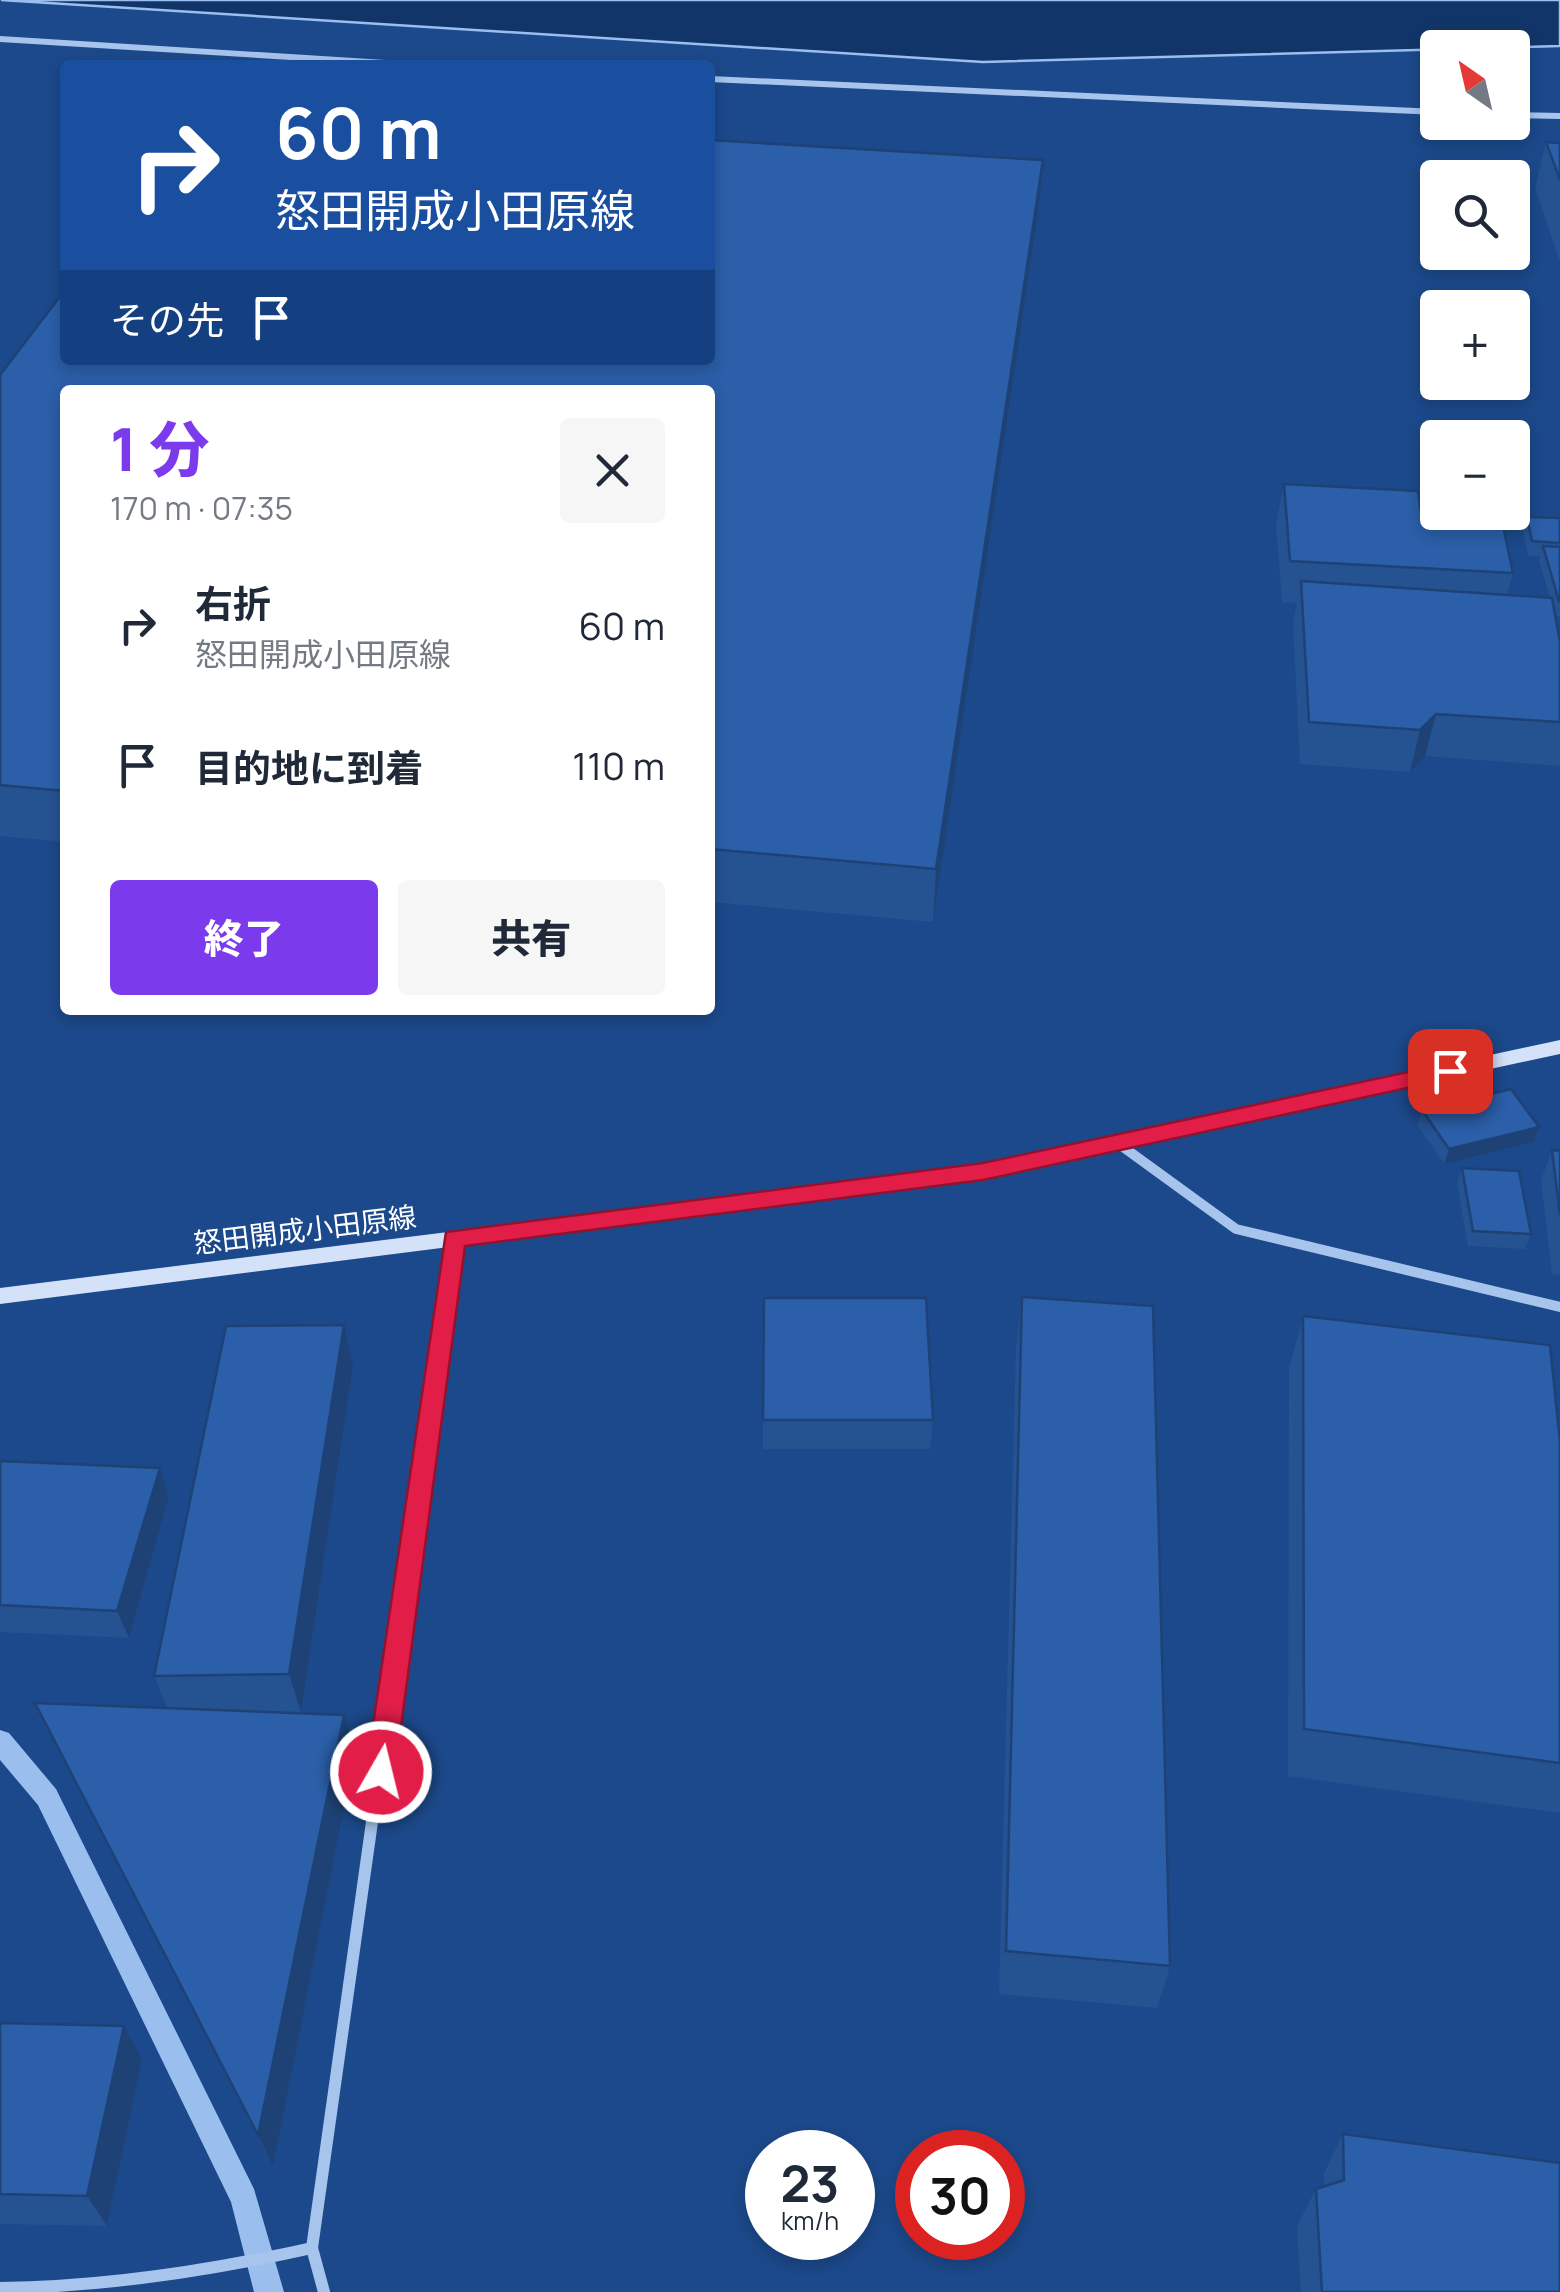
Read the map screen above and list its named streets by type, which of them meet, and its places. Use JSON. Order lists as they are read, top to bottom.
{
  "streets": {
    "main road": ["怒田開成小田原線"]
  },
  "north": "top left",
  "page": {
    "map_buttons": ["+", "−"],
    "turn": ["60 m", "怒田開成小田原線"],
    "then": "その先",
    "heading": ["1 分", "170 m · 07:35"],
    "list": [
      {
        "name": "右折",
        "note": "怒田開成小田原線",
        "value": "60 m"
      },
      {
        "name": "目的地に到着",
        "value": "110 m"
      }
    ],
    "buttons": ["終了", "共有"],
    "speed": "23 km/h",
    "limit": "30"
  }
}
